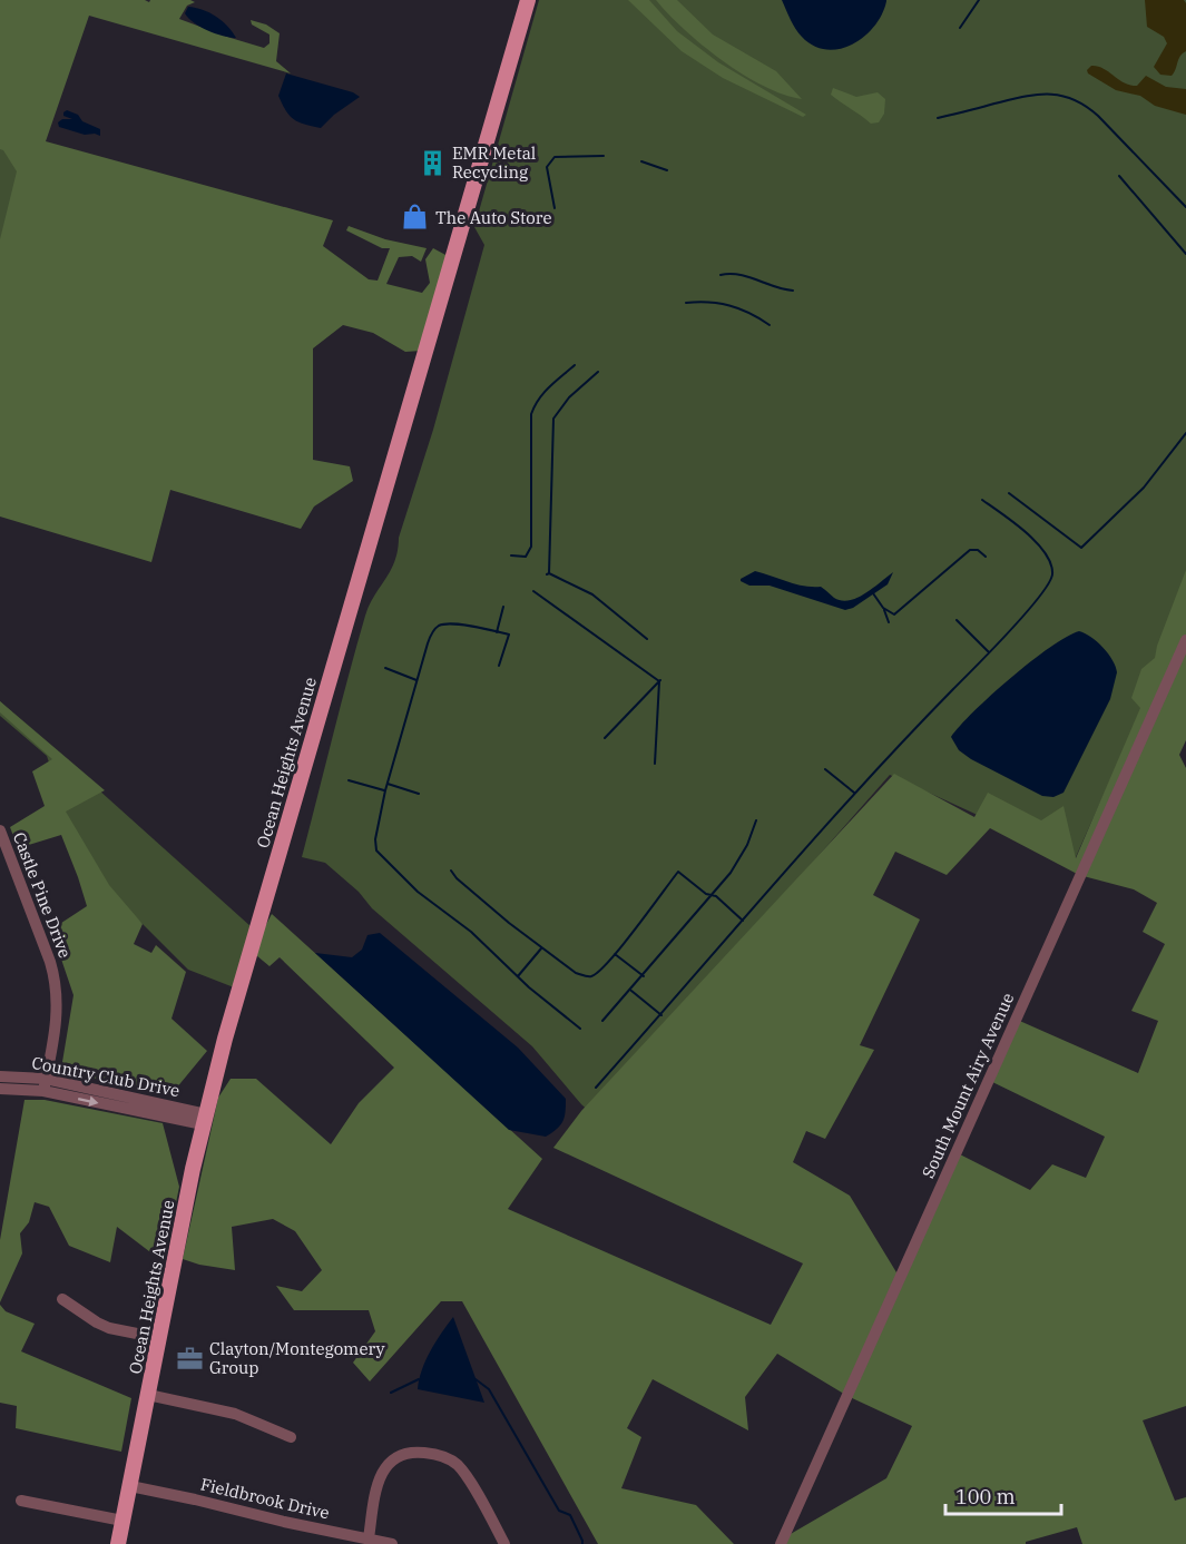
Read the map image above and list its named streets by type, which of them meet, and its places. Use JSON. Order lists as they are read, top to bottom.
{
  "streets": {
    "main road": ["Ocean Heights Avenue"],
    "street": [
      "Castle Pine Drive",
      "Country Club Drive",
      "South Mount Airy Avenue",
      "Fieldbrook Drive"
    ]
  },
  "crossings": [
    ["Ocean Heights Avenue", "Country Club Drive"],
    ["Ocean Heights Avenue", "Fieldbrook Drive"],
    ["Castle Pine Drive", "Country Club Drive"]
  ],
  "places": {
    "building": ["EMR Metal Recycling"],
    "shop": ["The Auto Store"],
    "office": ["Clayton/Montegomery Group"]
  },
  "scale_bar": "100 m"
}
